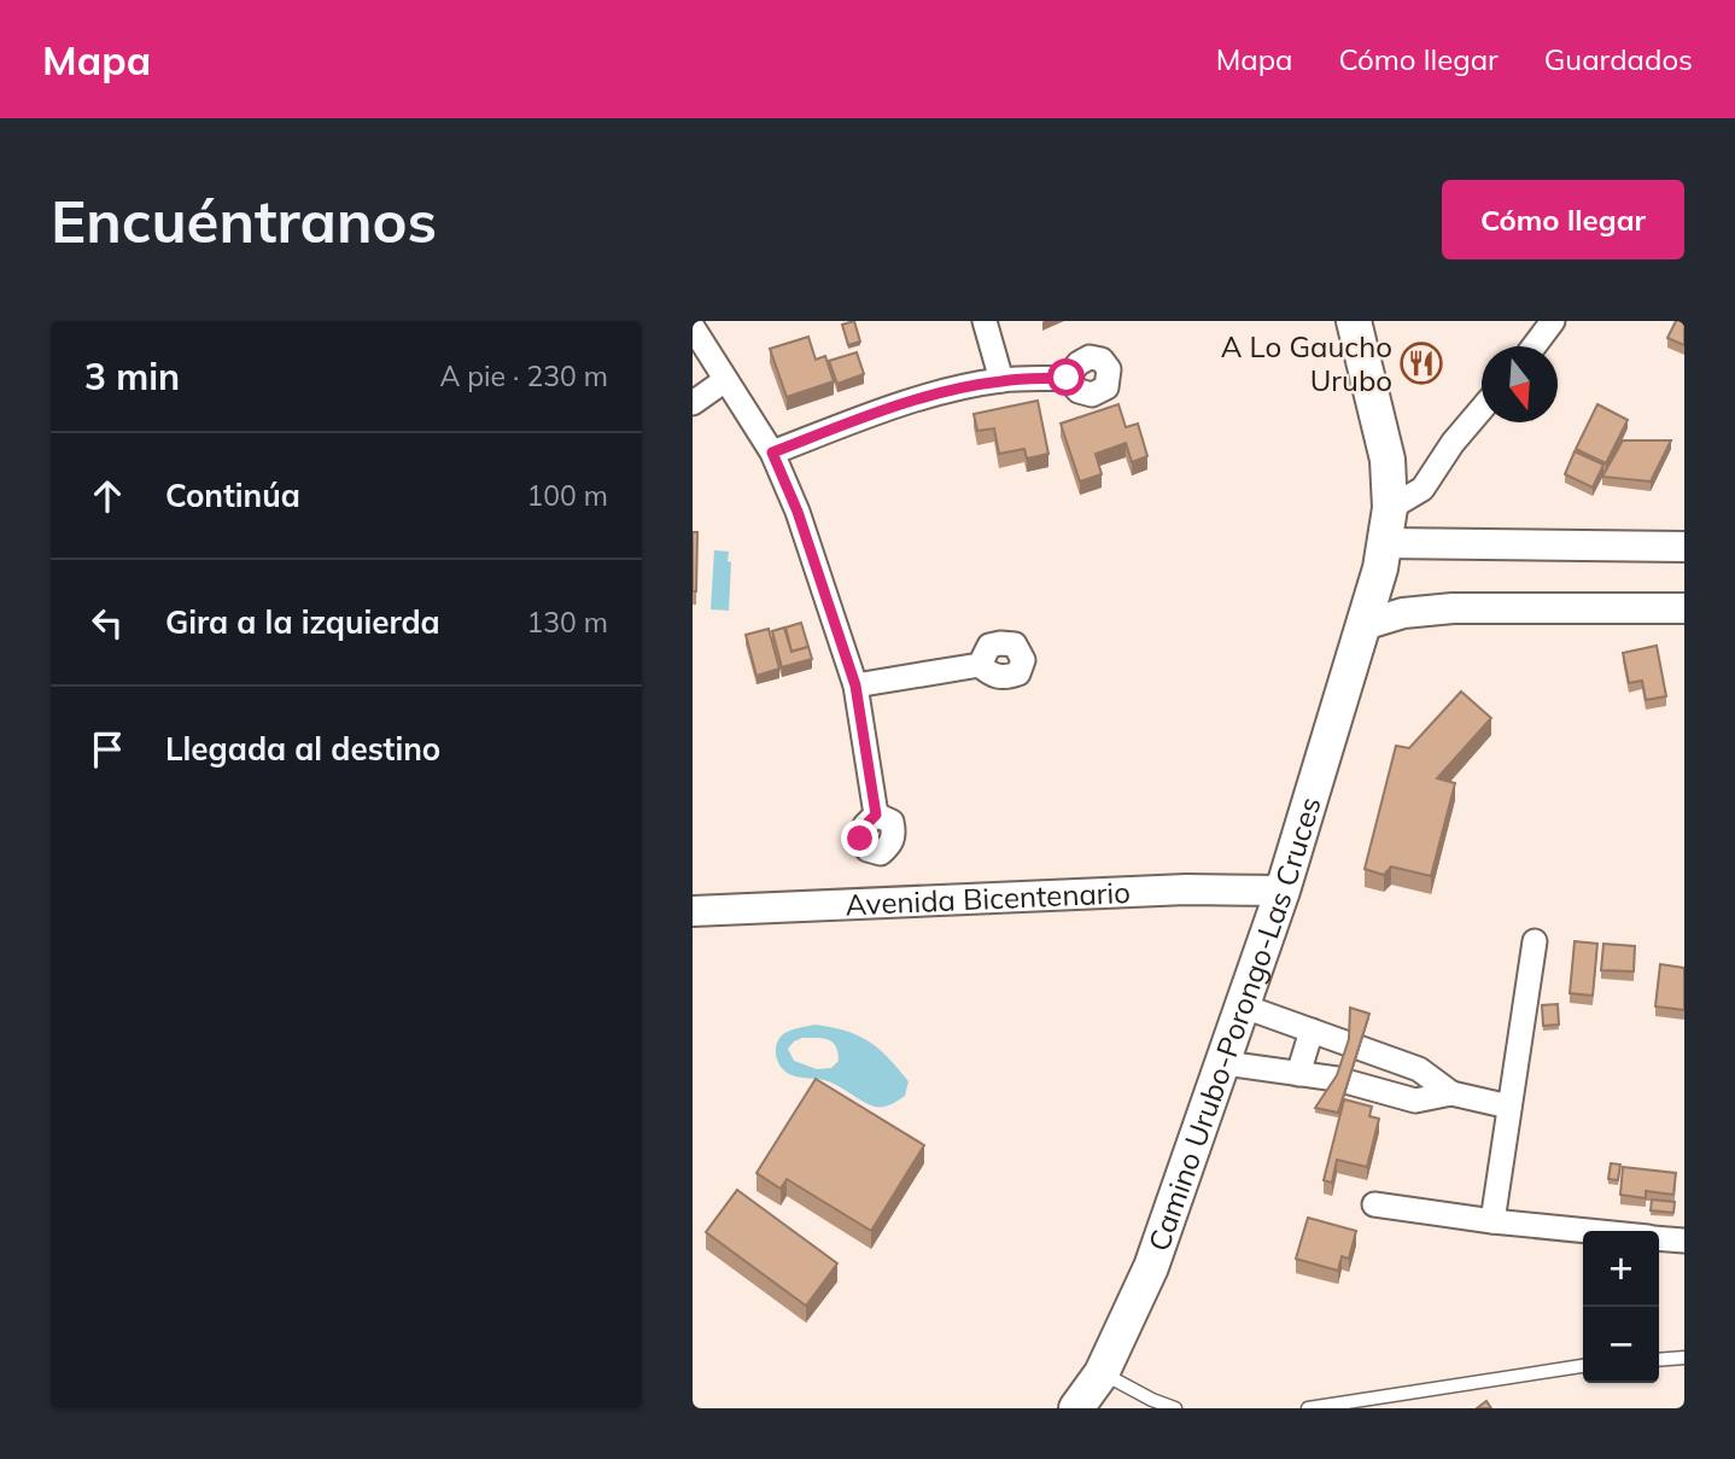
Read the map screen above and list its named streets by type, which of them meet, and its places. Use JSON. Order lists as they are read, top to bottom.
{
  "streets": {
    "main road": ["Camino Urubo-Porongo-Las Cruces"],
    "street": ["Avenida Bicentenario"]
  },
  "crossings": [
    ["Avenida Bicentenario", "Camino Urubo-Porongo-Las Cruces"]
  ],
  "places": {
    "restaurant": ["A Lo Gaucho Urubo"]
  },
  "north": "bottom",
  "page": {
    "header": "Mapa",
    "nav": ["Mapa", "Cómo llegar", "Guardados"],
    "buttons": "Cómo llegar",
    "title": "Encuéntranos",
    "heading": ["3 min", "A pie · 230 m"],
    "list": [
      ["Continúa", "100 m"],
      ["Gira a la izquierda", "130 m"],
      "Llegada al destino"
    ],
    "map_buttons": ["+", "−"]
  }
}
